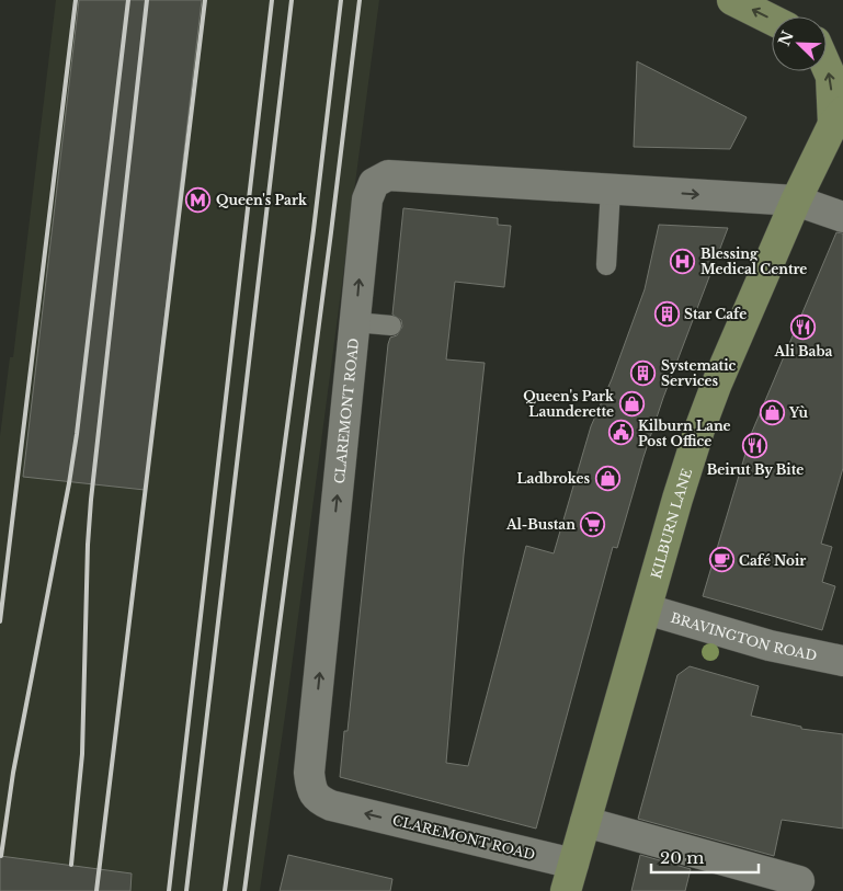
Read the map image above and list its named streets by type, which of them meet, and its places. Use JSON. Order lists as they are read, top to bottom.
{
  "streets": {
    "main road": ["KILBURN LANE"],
    "street": ["CLAREMONT ROAD", "BRAVINGTON ROAD"]
  },
  "crossings": [
    ["CLAREMONT ROAD", "KILBURN LANE"],
    ["KILBURN LANE", "BRAVINGTON ROAD"]
  ],
  "places": {
    "metro station": ["Queen's Park"],
    "hospital": ["Blessing Medical Centre"],
    "building": ["Star Cafe", "Systematic Services"],
    "restaurant": ["Ali Baba", "Beirut By Bite"],
    "shop": ["Queen's Park Launderette", "Yù", "Ladbrokes"],
    "public building": ["Kilburn Lane Post Office"],
    "supermarket": ["Al-Bustan"],
    "cafe": ["Café Noir"]
  },
  "scale_bar": "20 m",
  "north": "top left"
}
